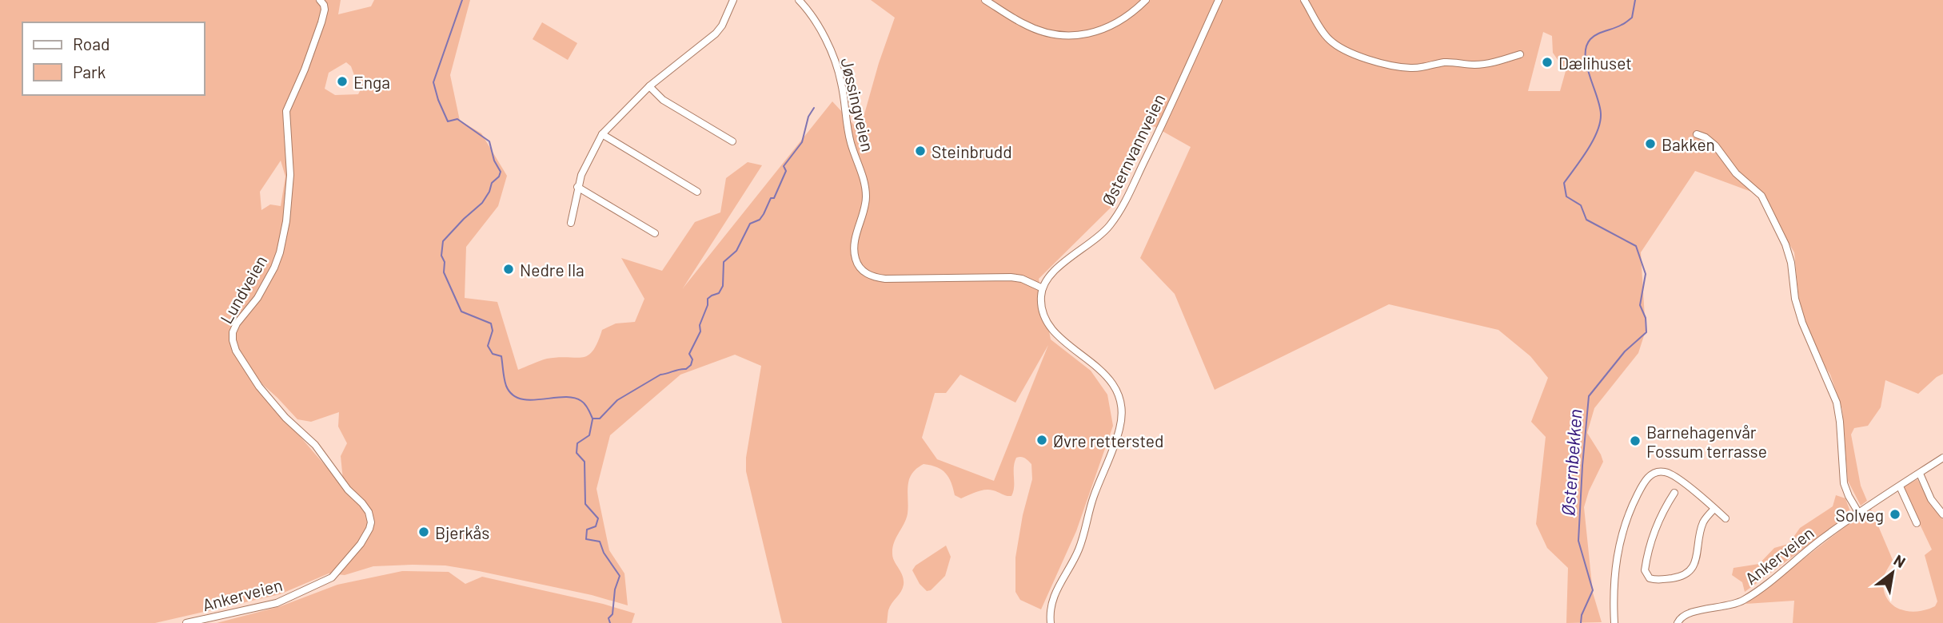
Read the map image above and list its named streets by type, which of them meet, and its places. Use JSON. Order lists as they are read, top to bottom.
{
  "streets": {
    "street": [
      "Jøssingveien",
      "Østernvannveien",
      "Lundveien",
      "Ankerveien"
    ]
  },
  "crossings": [
    ["Jøssingveien", "Østernvannveien"],
    ["Lundveien", "Ankerveien"]
  ],
  "water": ["Østernbekken"],
  "places": [
    "Dælihuset",
    "Enga",
    "Bakken",
    "Steinbrudd",
    "Nedre Ila",
    "Øvre rettersted",
    "Barnehagenvår Fossum terrasse",
    "Solveg",
    "Bjerkås"
  ],
  "legend": ["Road", "Park"],
  "north": "top right"
}
